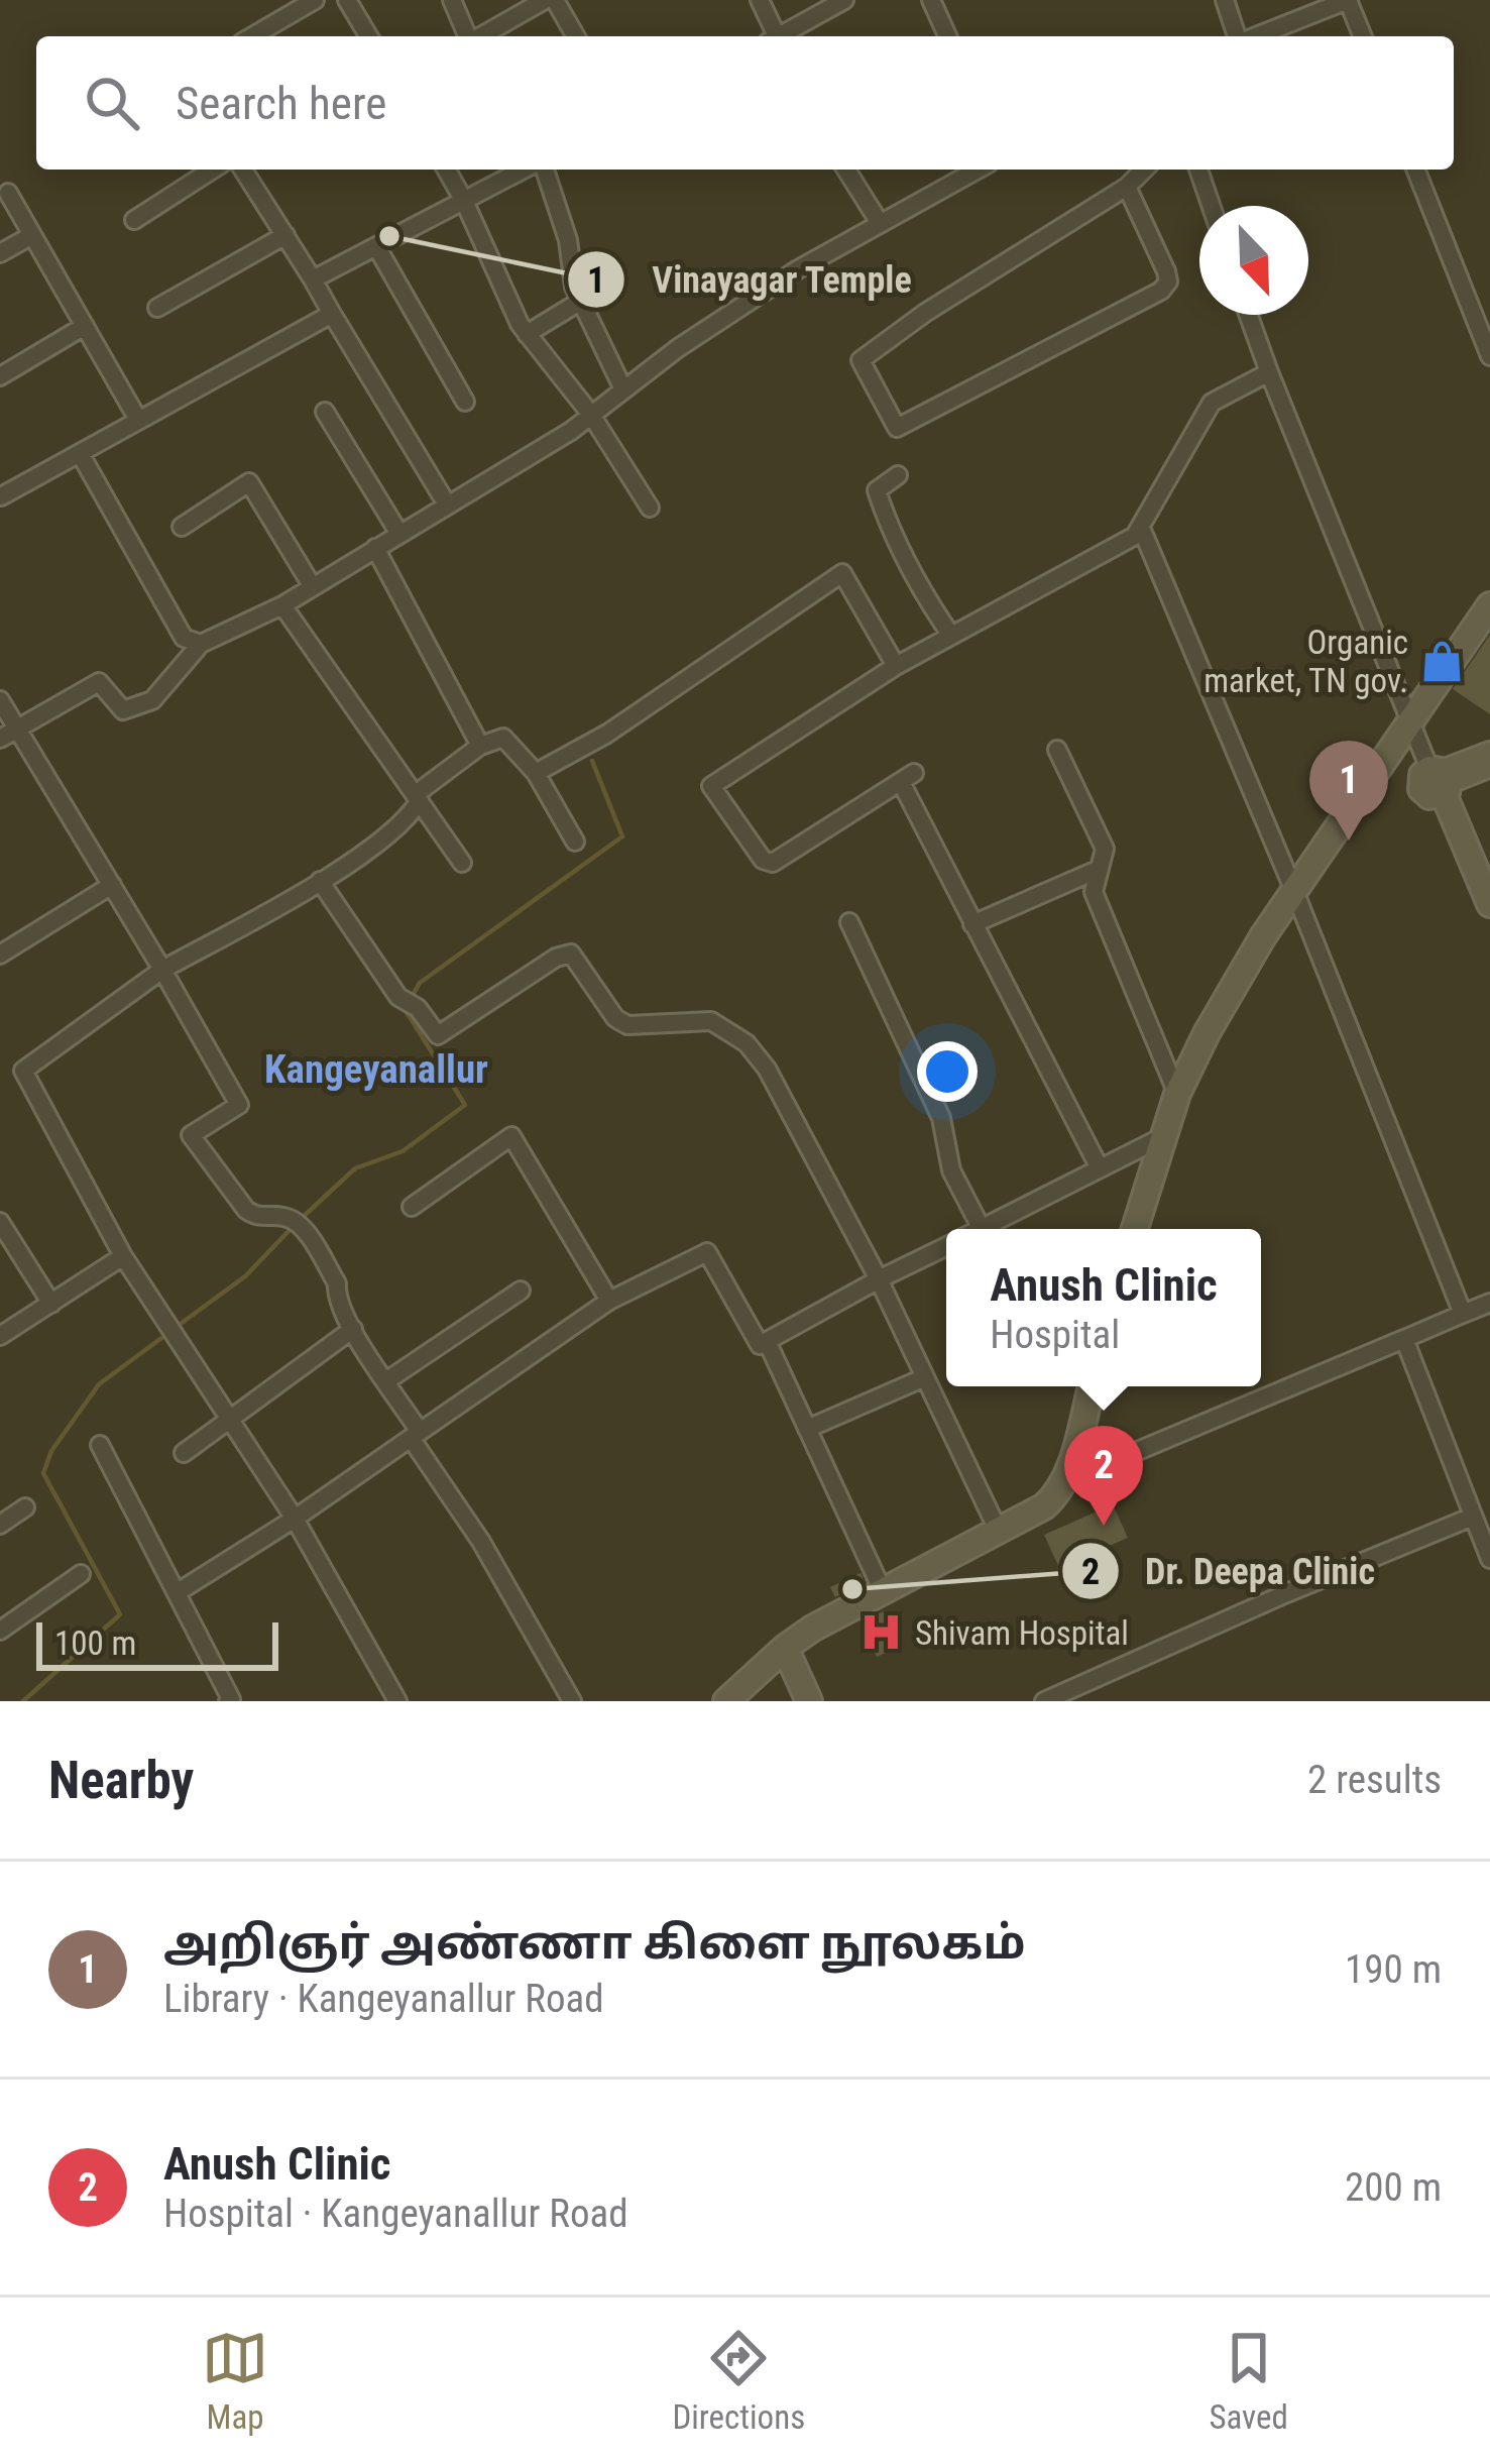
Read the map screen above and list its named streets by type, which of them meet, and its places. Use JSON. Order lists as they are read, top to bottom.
{
  "districts": ["Kangeyanallur"],
  "places": {
    "other": ["Vinayagar Temple", "Dr. Deepa Clinic"],
    "shop": ["Organic market, TN gov."],
    "hospital": ["Shivam Hospital"]
  },
  "scale_bar": "100 m",
  "north": "bottom right",
  "page": {
    "search": "Search here",
    "pins": ["1", "2"],
    "popup": ["Anush Clinic", "Hospital"],
    "scale": "100 m",
    "heading": ["Nearby", "2 results"],
    "list": [
      {
        "mark": "1",
        "name": "அறிஞர் அண்ணா கிளை நூலகம்",
        "note": "Library · Kangeyanallur Road",
        "value": "190 m"
      },
      {
        "mark": "2",
        "name": "Anush Clinic",
        "note": "Hospital · Kangeyanallur Road",
        "value": "200 m"
      }
    ],
    "nav": ["Map", "Directions", "Saved"]
  }
}
